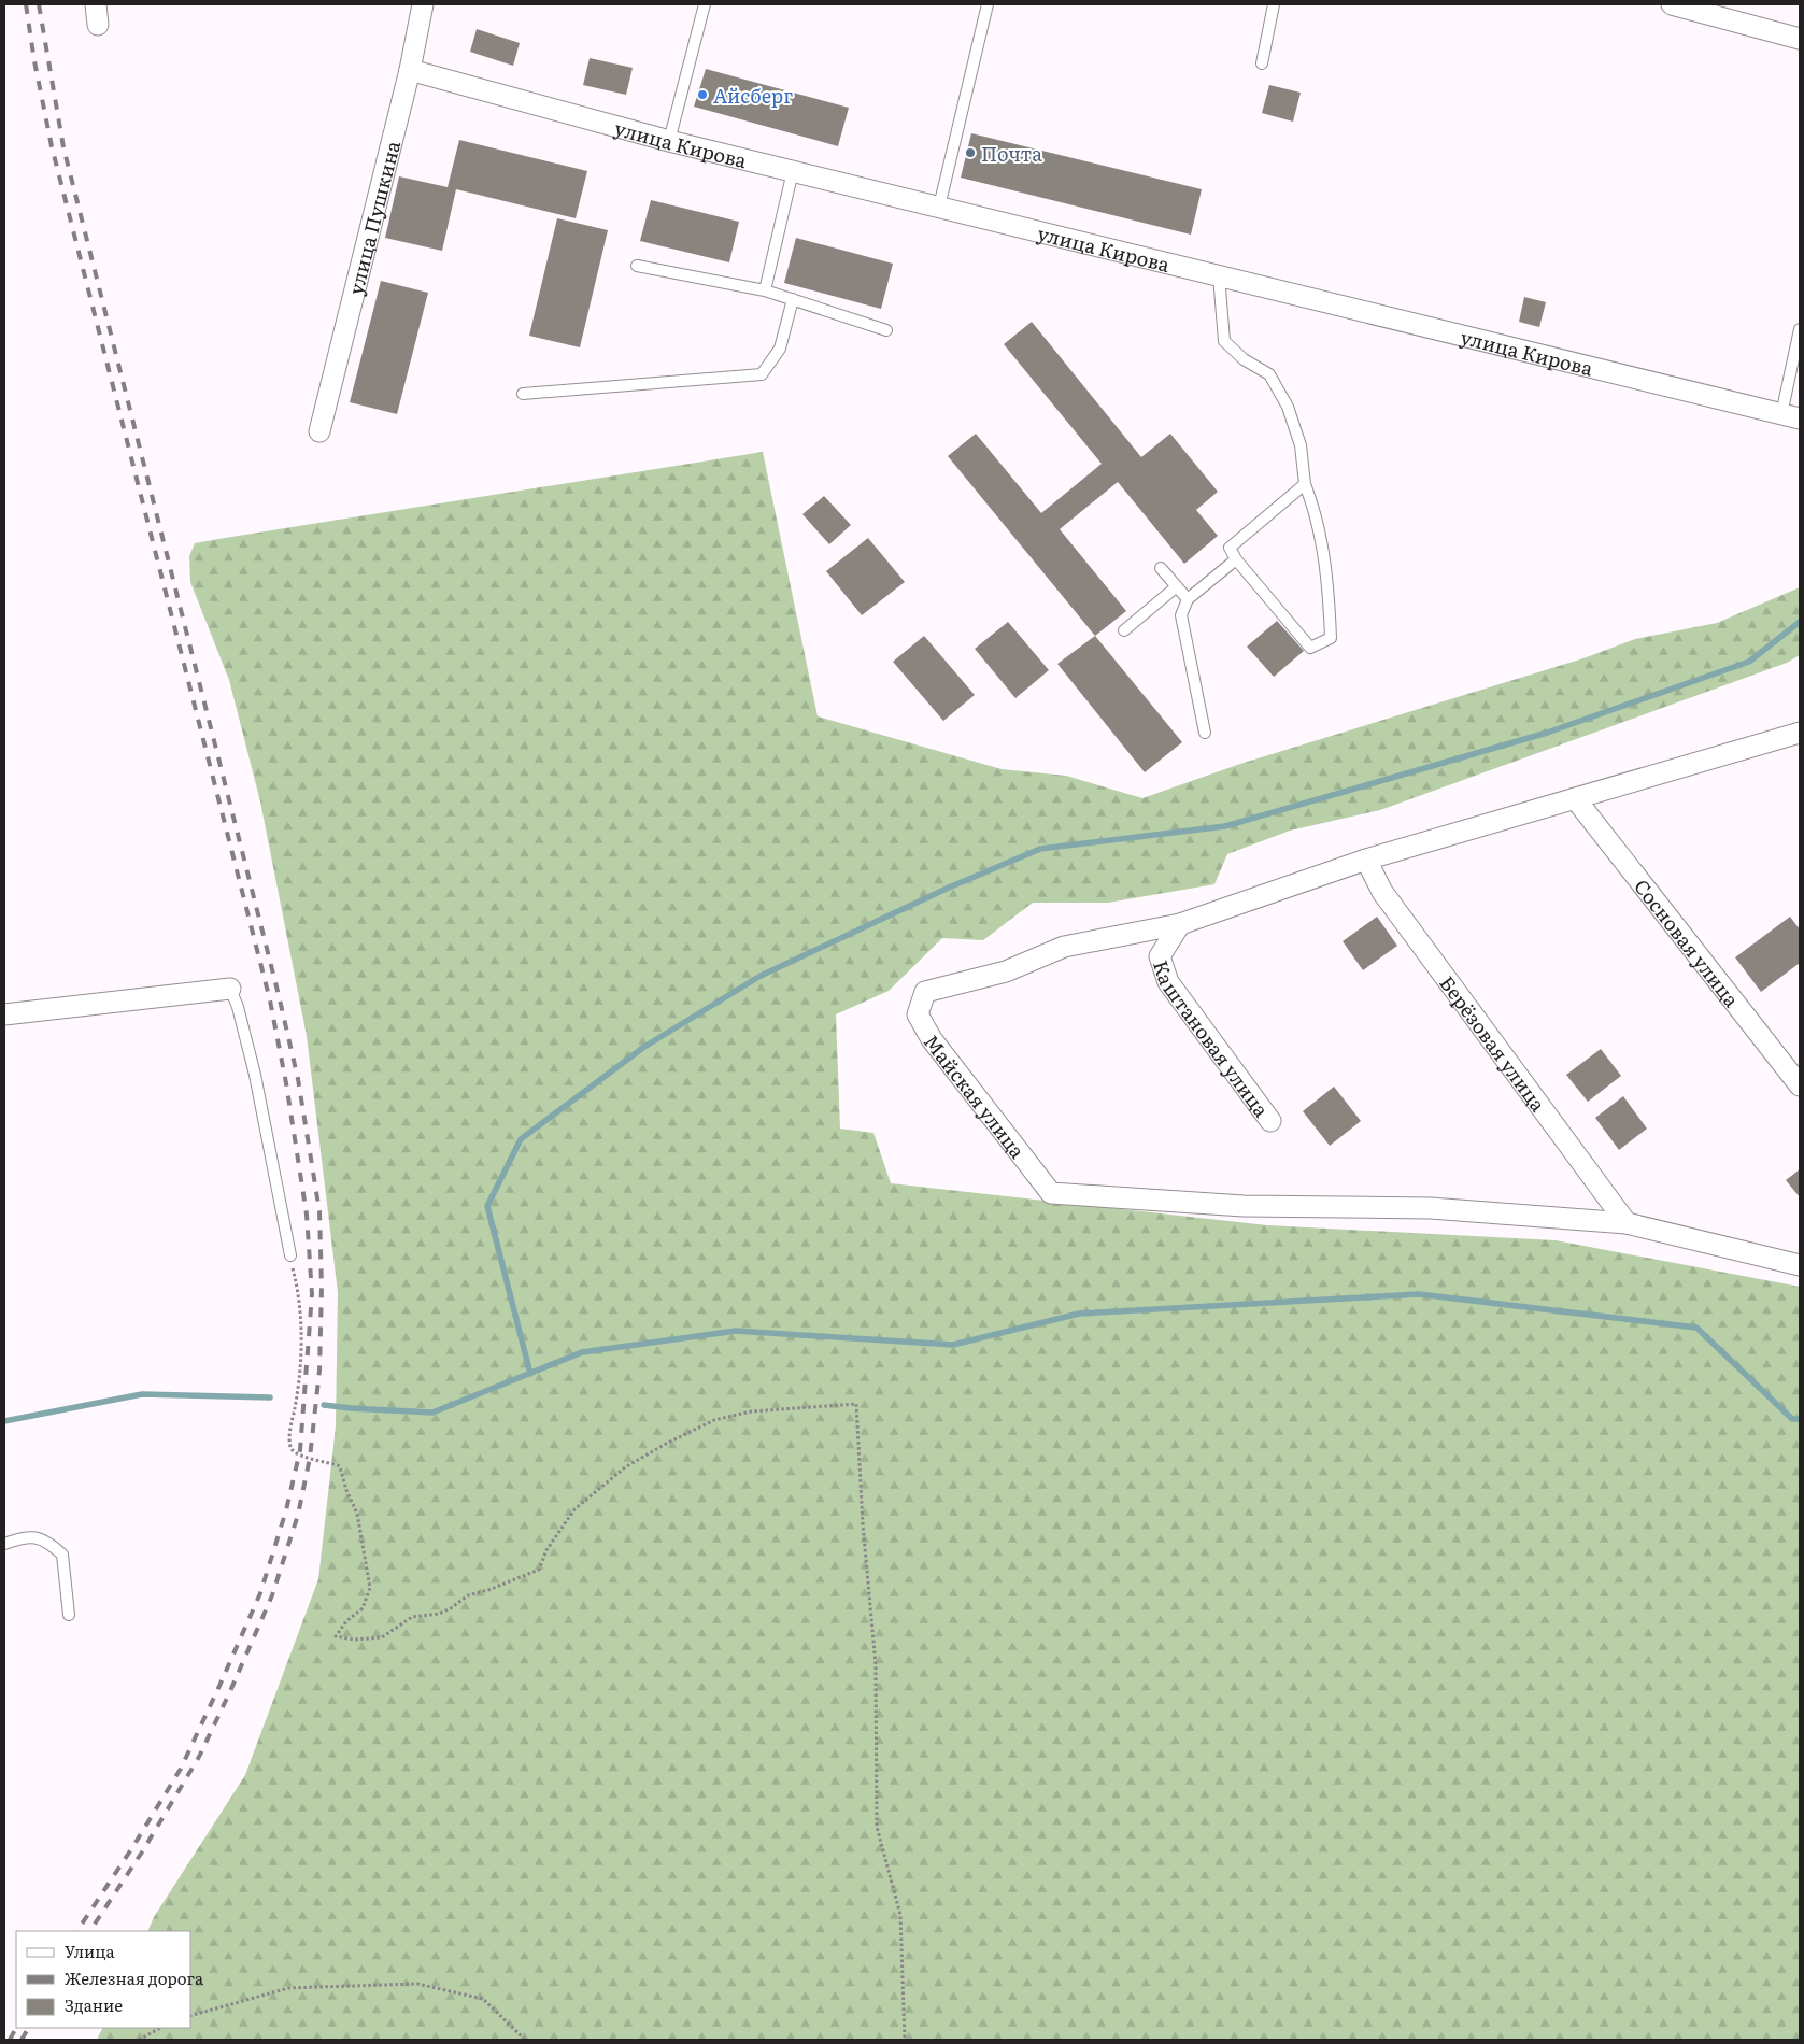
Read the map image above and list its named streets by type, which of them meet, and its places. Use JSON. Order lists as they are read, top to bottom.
{
  "streets": {
    "street": [
      "улица Кирова",
      "улица Пушкина",
      "Сосновая улица",
      "Каштановая улица",
      "Берёзовая улица",
      "Майская улица"
    ]
  },
  "crossings": [
    ["улица Кирова", "улица Пушкина"],
    ["Каштановая улица", "Майская улица"],
    ["Берёзовая улица", "Майская улица"]
  ],
  "places": ["Айсберг", "Почта"],
  "legend": ["Улица", "Железная дорога", "Здание"]
}
